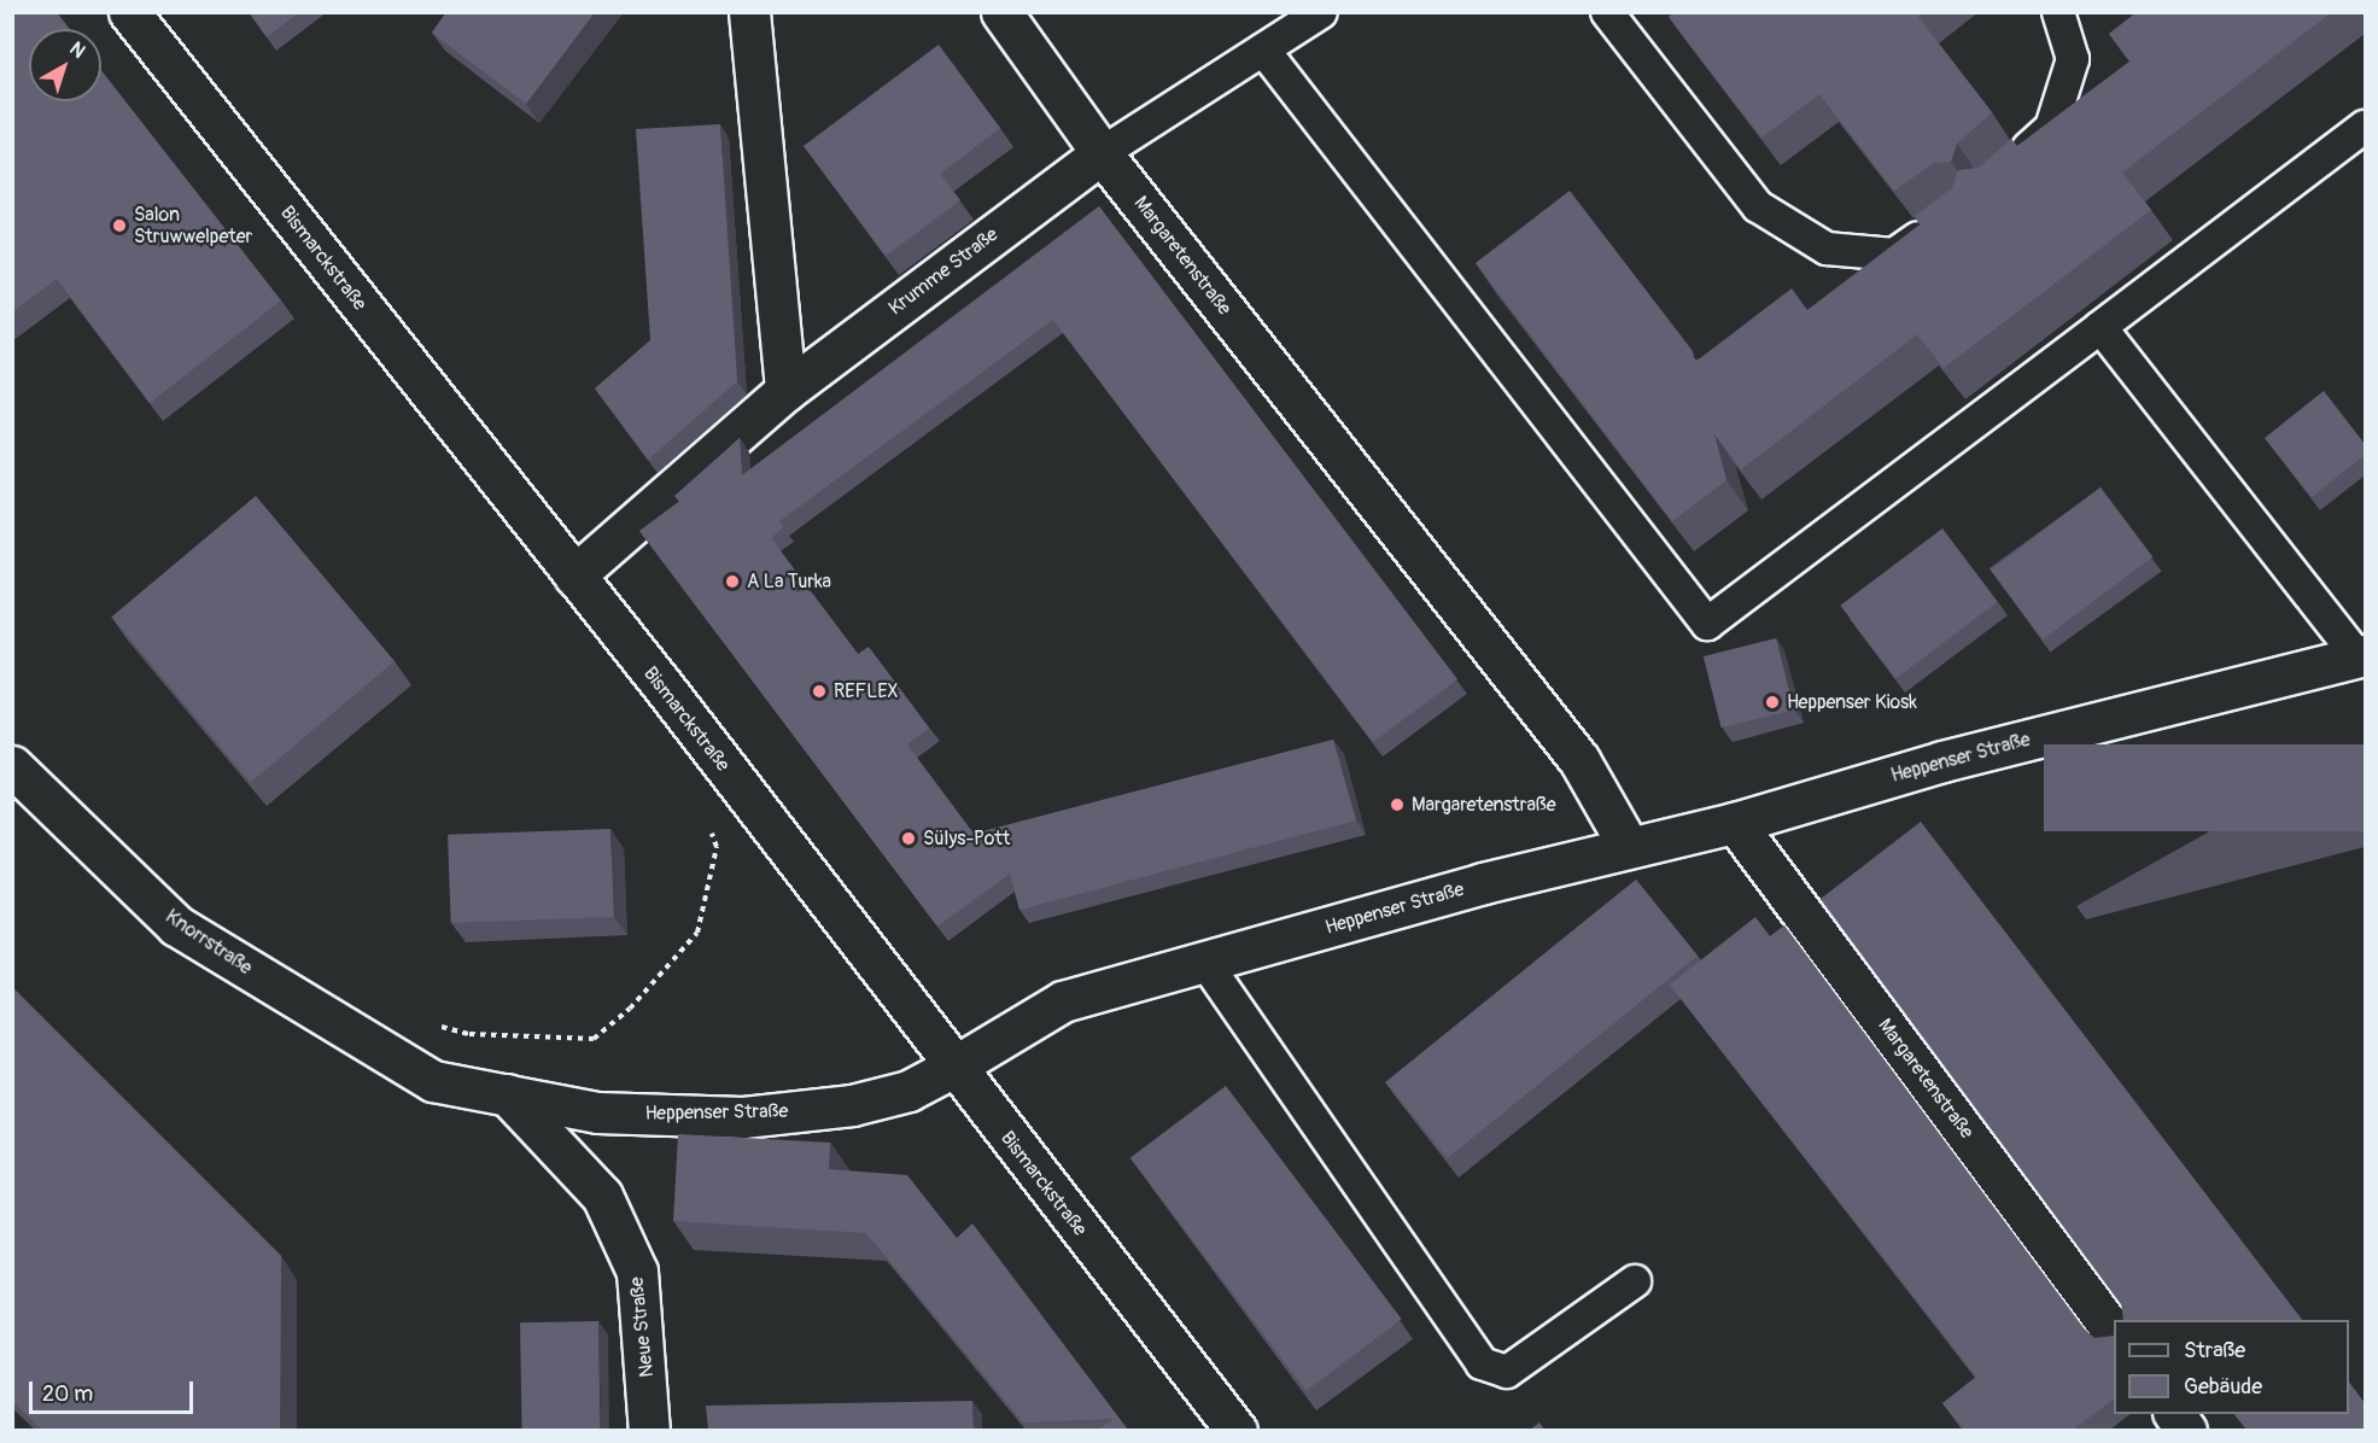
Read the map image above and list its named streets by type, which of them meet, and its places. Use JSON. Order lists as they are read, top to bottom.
{
  "streets": {
    "street": [
      "Margaretenstraße",
      "Bismarckstraße",
      "Krumme Straße",
      "Heppenser Straße",
      "Knorrstraße",
      "Neue Straße"
    ]
  },
  "crossings": [
    ["Margaretenstraße", "Krumme Straße"],
    ["Margaretenstraße", "Heppenser Straße"],
    ["Bismarckstraße", "Krumme Straße"],
    ["Bismarckstraße", "Heppenser Straße"],
    ["Heppenser Straße", "Knorrstraße"],
    ["Heppenser Straße", "Neue Straße"]
  ],
  "places": [
    "Salon Struwwelpeter",
    "A La Turka",
    "REFLEX",
    "Heppenser Kiosk",
    "Margaretenstraße",
    "Sülys-Pott"
  ],
  "legend": ["Straße", "Gebäude"],
  "scale_bar": "20 m",
  "north": "top right"
}
